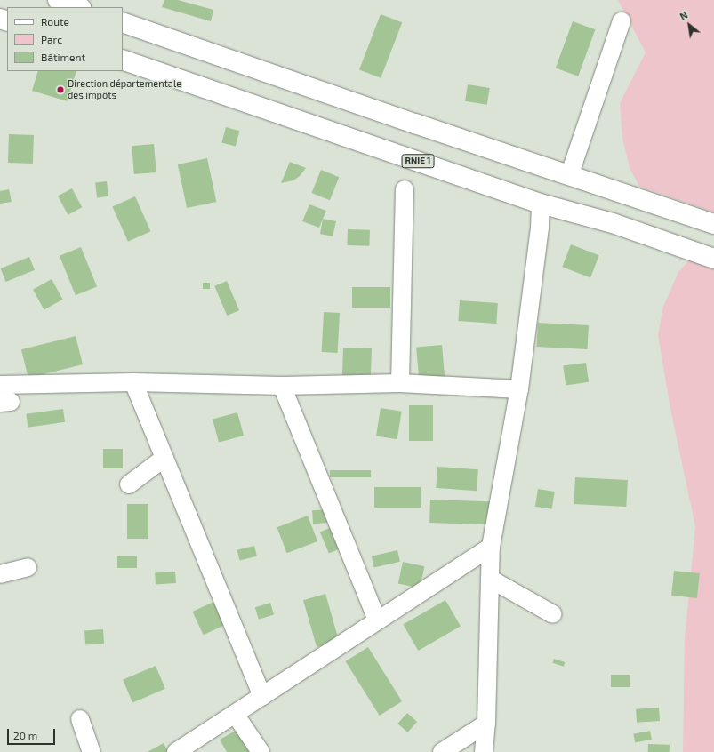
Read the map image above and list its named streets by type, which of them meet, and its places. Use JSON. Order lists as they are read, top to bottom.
{
  "streets": {
    "highway": ["RNIE 1"]
  },
  "places": ["Direction départementale des impôts"],
  "legend": ["Route", "Parc", "Bâtiment"],
  "scale_bar": "20 m",
  "north": "top left"
}
